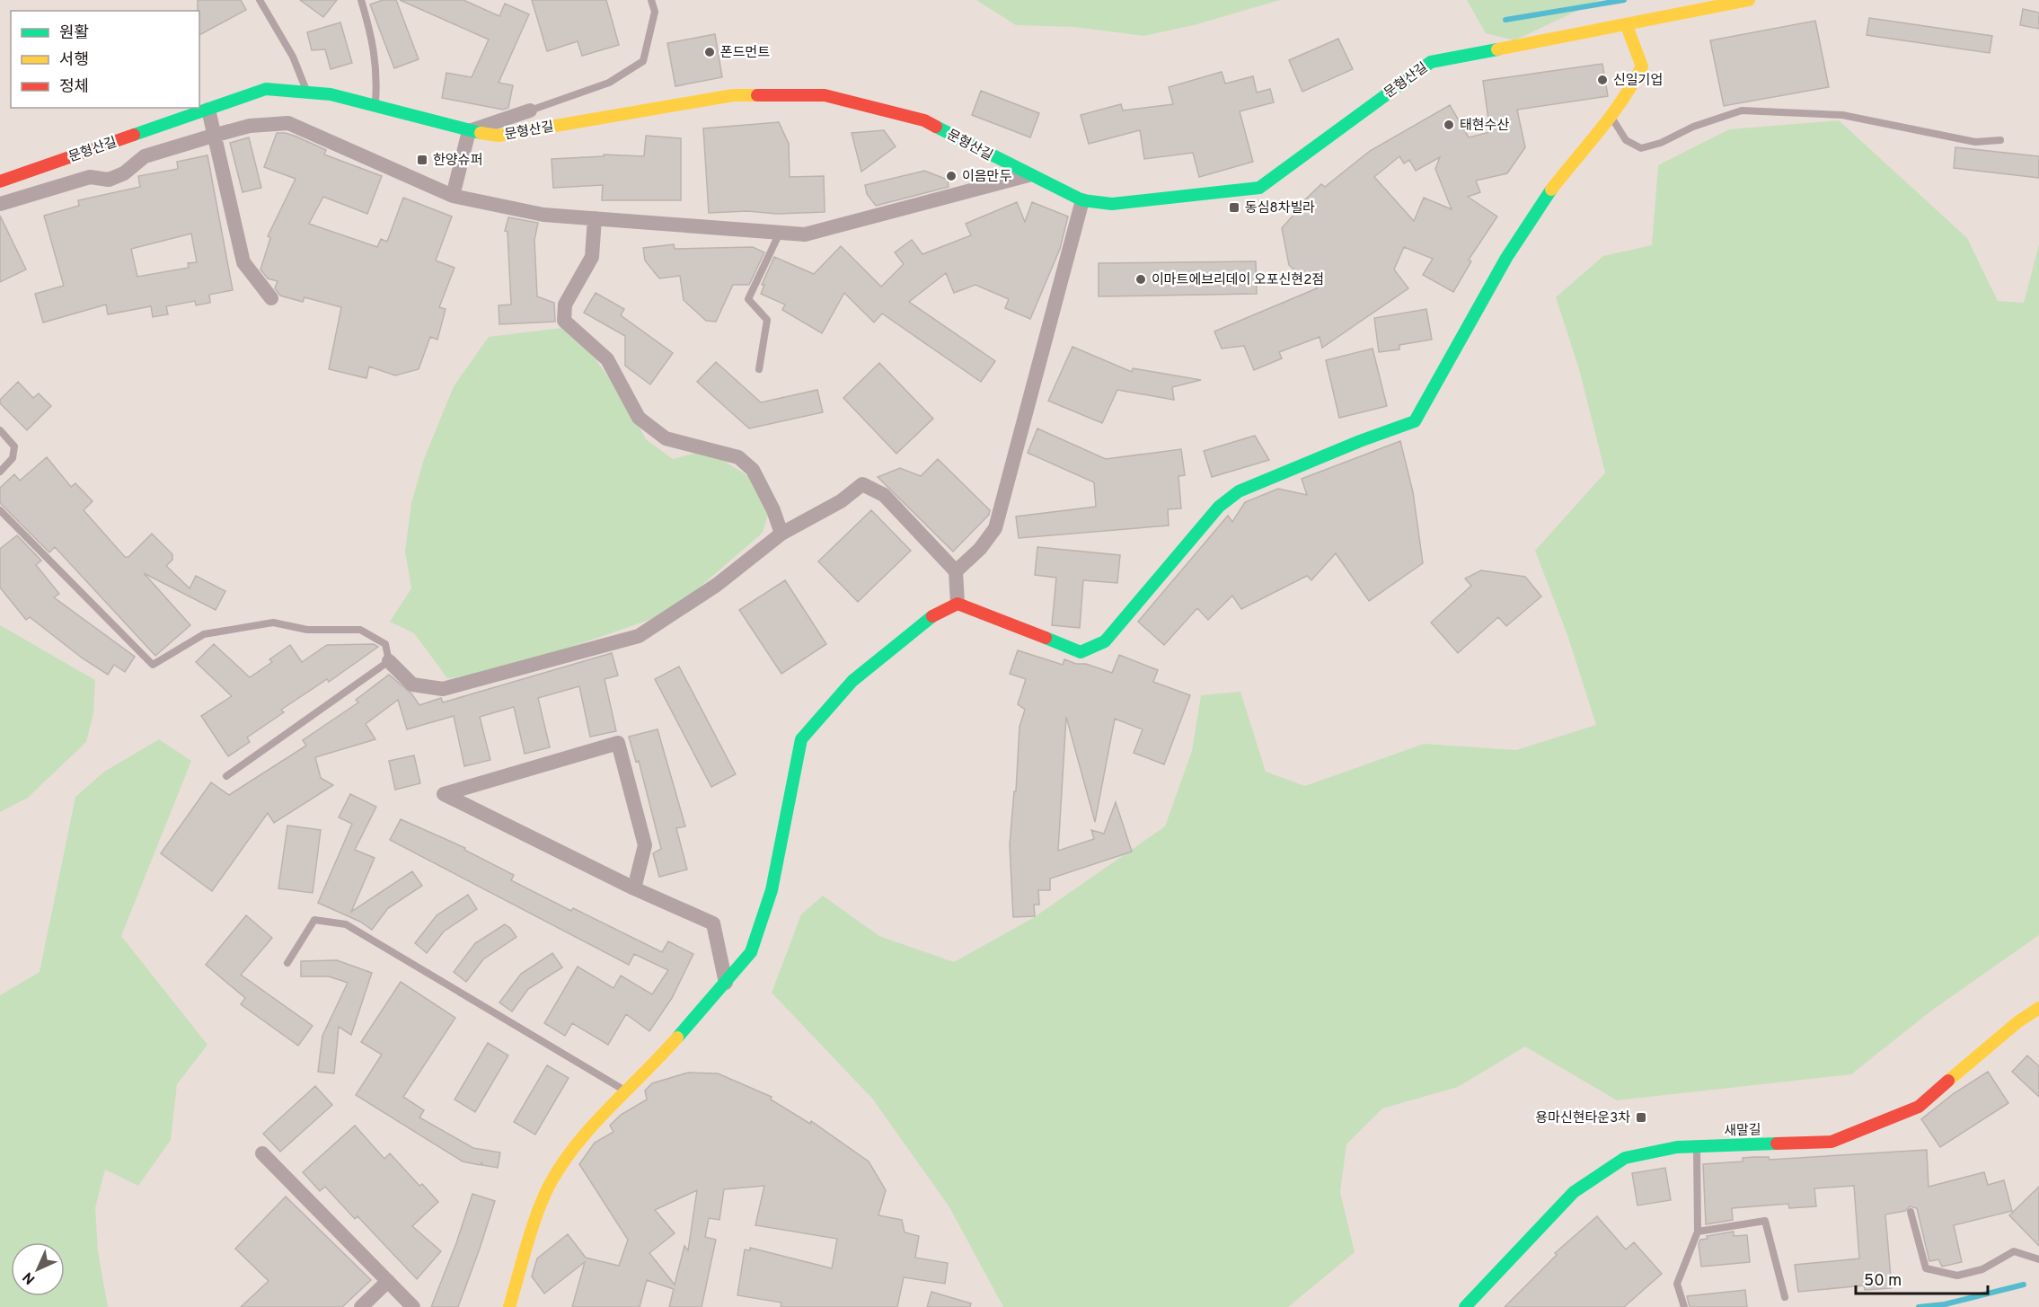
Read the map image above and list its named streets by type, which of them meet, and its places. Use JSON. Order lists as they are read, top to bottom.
{
  "streets": {
    "street": ["문형산길", "새말길"]
  },
  "places": {
    "other": [
      "폰드먼트",
      "신일기업",
      "태현수산",
      "이음만두",
      "이마트에브리데이 오포신현2점"
    ],
    "transit": ["한양슈퍼", "동심8차빌라", "용마신현타운3차"]
  },
  "legend": ["원활", "서행", "정체"],
  "scale_bar": "50 m",
  "north": "bottom left"
}
